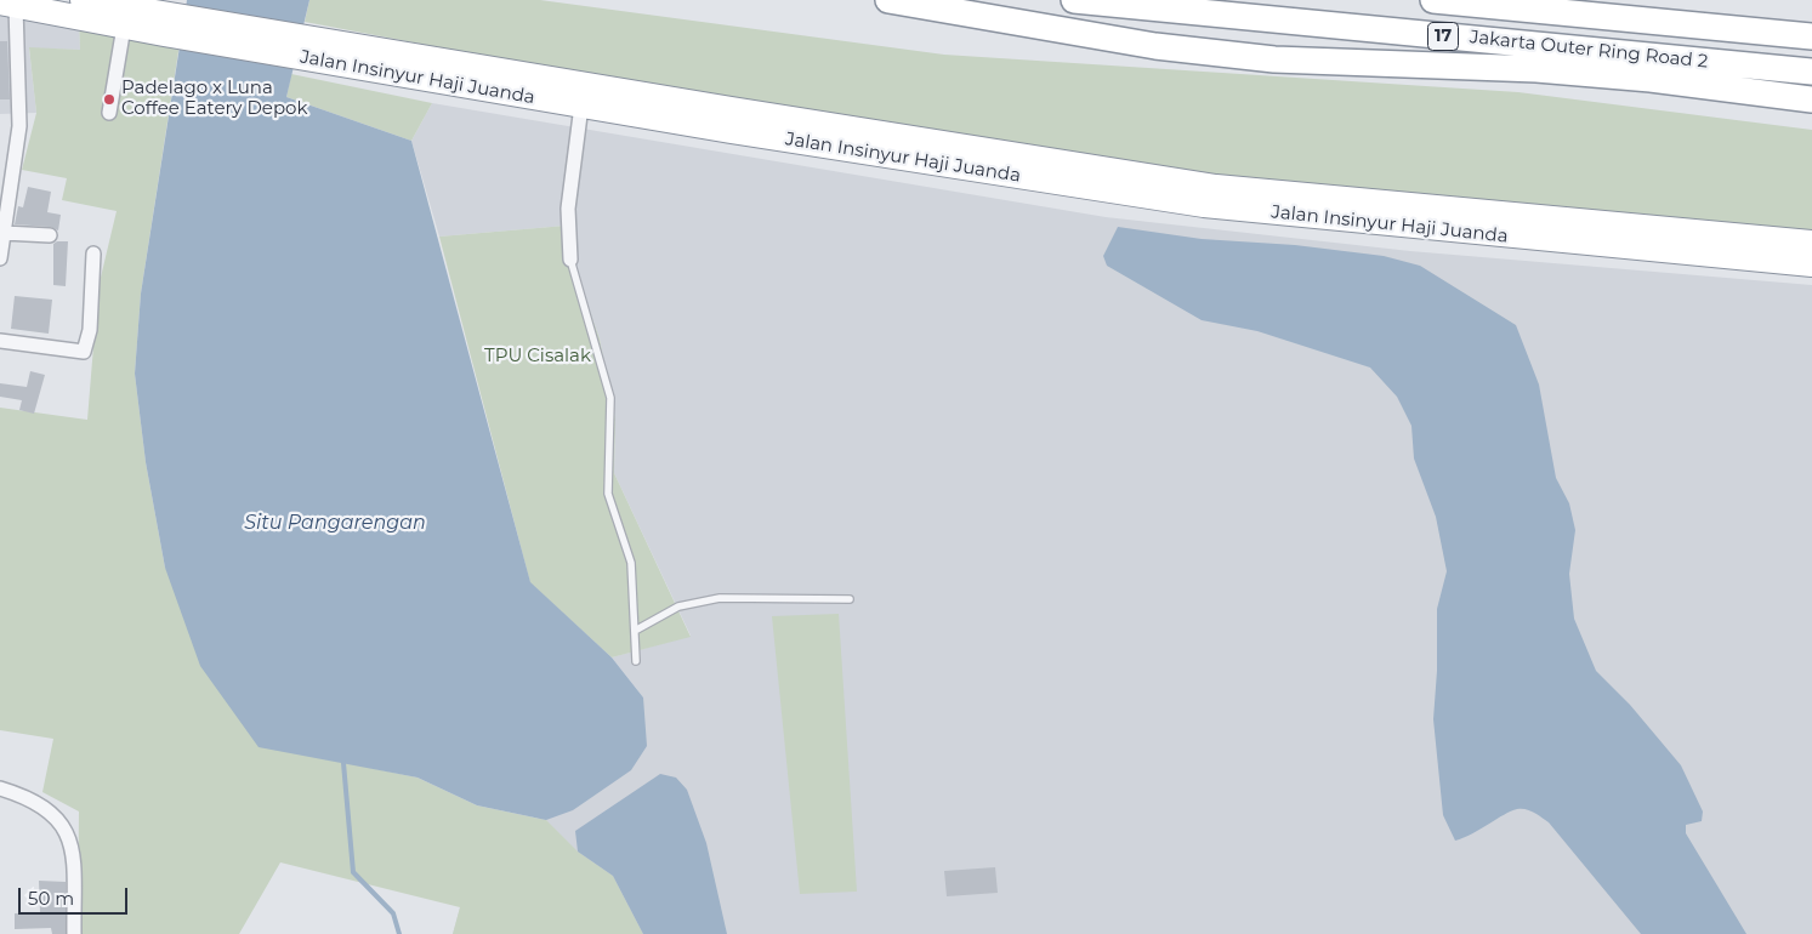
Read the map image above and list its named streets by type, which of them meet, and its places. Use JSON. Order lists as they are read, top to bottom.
{
  "streets": {
    "highway": ["17", "Jakarta Outer Ring Road 2", "Jalan Insinyur Haji Juanda"]
  },
  "water": ["Situ Pangarengan"],
  "parks": ["TPU Cisalak"],
  "places": ["Padelago x Luna Coffee Eatery Depok"],
  "scale_bar": "50 m"
}
